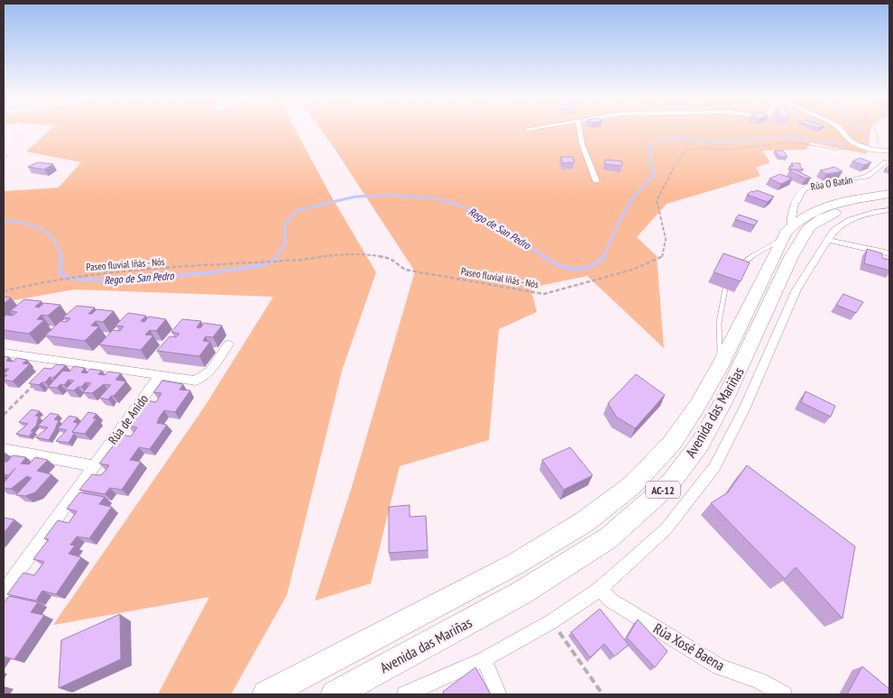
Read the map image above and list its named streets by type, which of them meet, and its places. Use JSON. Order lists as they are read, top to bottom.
{
  "streets": {
    "highway": ["Avenida das Mariñas", "AC-12"],
    "street": ["Rúa O Batán", "Rúa de Anido", "Rúa Xosé Baena"],
    "path": ["Paseo fluvial Iñás - Nós"]
  },
  "crossings": [
    ["Rúa O Batán", "Avenida das Mariñas"],
    ["Avenida das Mariñas", "Rúa Xosé Baena"]
  ],
  "water": ["Rego de San Pedro"]
}
